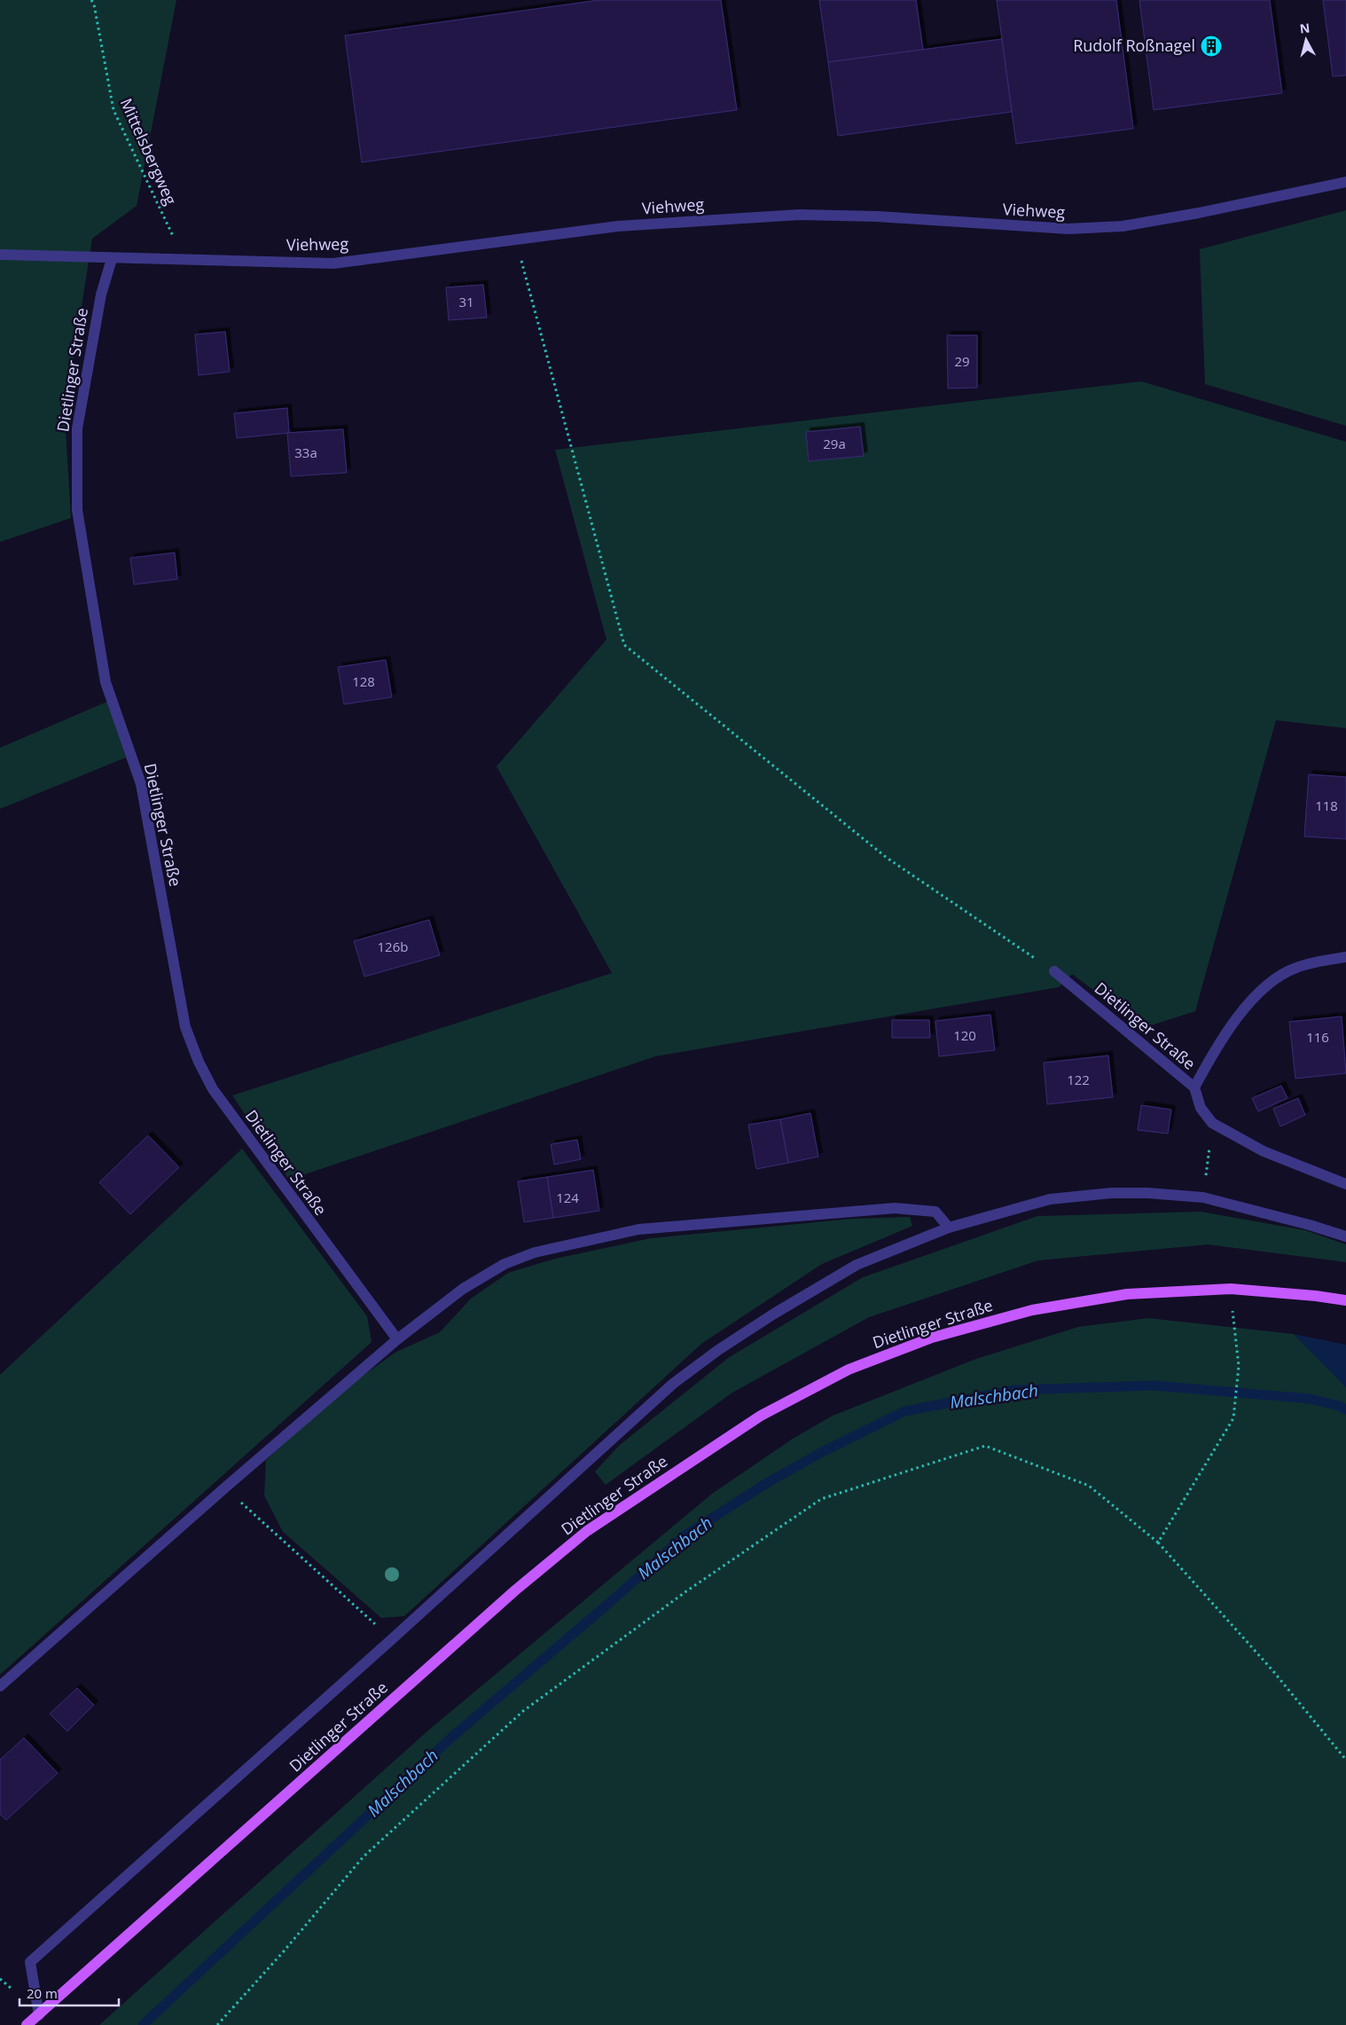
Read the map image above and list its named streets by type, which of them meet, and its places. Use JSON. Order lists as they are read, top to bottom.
{
  "streets": {
    "main road": ["Dietlinger Straße"],
    "street": ["Viehweg"],
    "path": ["Mittelsbergweg"]
  },
  "crossings": [
    ["Mittelsbergweg", "Viehweg"],
    ["Viehweg", "Dietlinger Straße"]
  ],
  "water": ["Malschbach"],
  "places": {
    "building": ["Rudolf Roßnagel"]
  },
  "house_numbers": [
    "31",
    "29",
    "29a",
    "33a",
    "128",
    "118",
    "126b",
    "120",
    "116",
    "122",
    "124"
  ],
  "scale_bar": "20 m",
  "north": "top"
}
